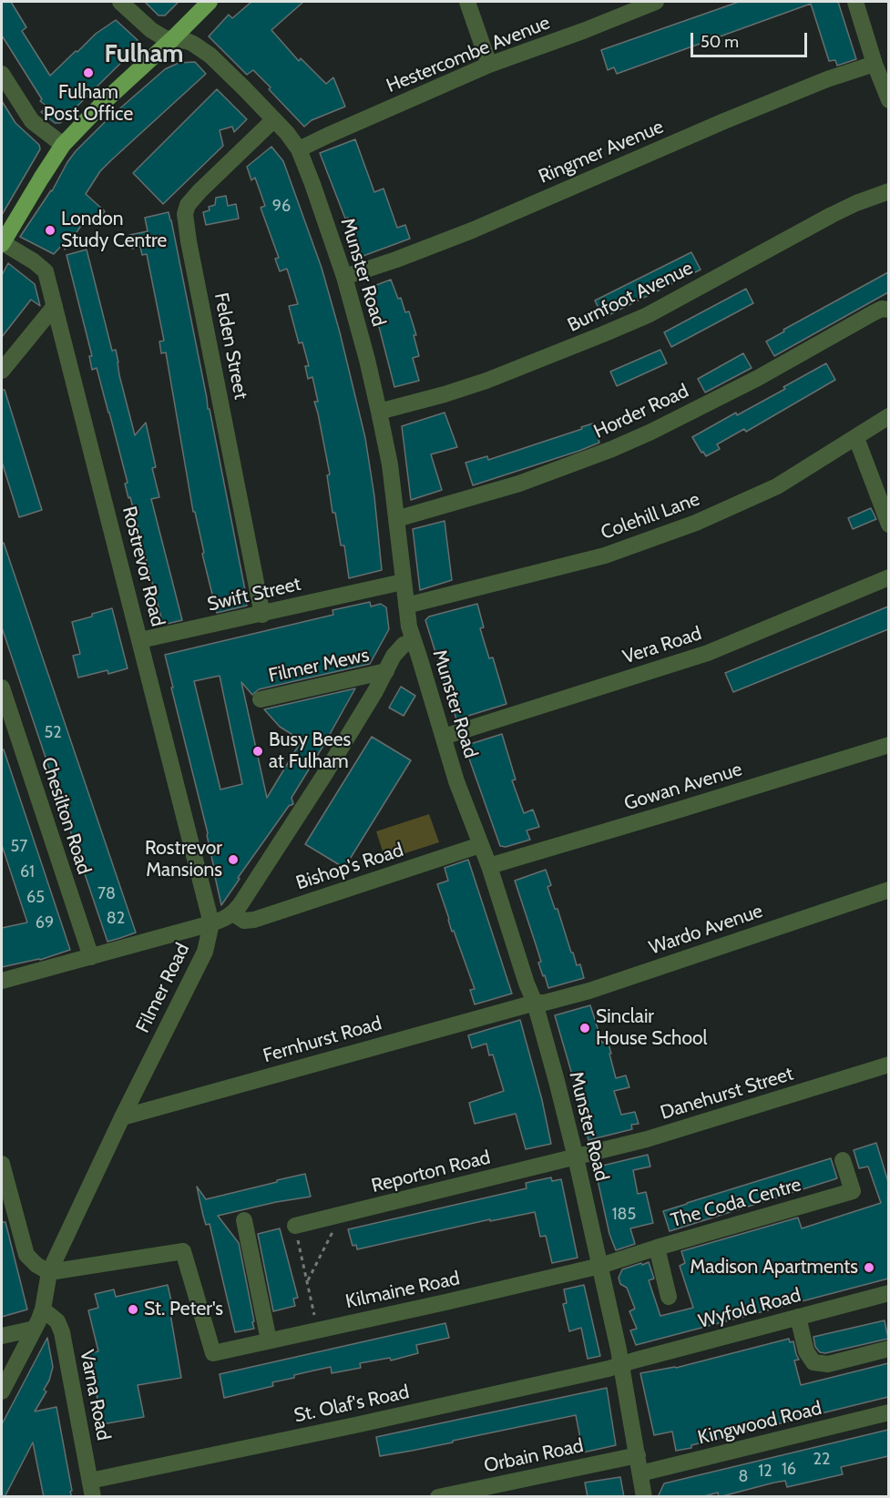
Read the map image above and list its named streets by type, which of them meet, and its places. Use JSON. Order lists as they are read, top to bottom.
{
  "streets": {
    "street": [
      "Hestercombe Avenue",
      "Ringmer Avenue",
      "Munster Road",
      "Burnfoot Avenue",
      "Felden Street",
      "Horder Road",
      "Colehill Lane",
      "Rostrevor Road",
      "Swift Street",
      "Vera Road",
      "Filmer Mews",
      "Gowan Avenue",
      "Chesilton Road",
      "Bishop's Road",
      "Wardo Avenue",
      "Filmer Road",
      "Fernhurst Road",
      "Danehurst Street",
      "Reporton Road",
      "The Coda Centre",
      "Kilmaine Road",
      "Wyfold Road",
      "Varna Road",
      "St. Olaf's Road",
      "Kingwood Road",
      "Orbain Road"
    ]
  },
  "crossings": [
    ["Hestercombe Avenue", "Munster Road"],
    ["Ringmer Avenue", "Munster Road"],
    ["Munster Road", "Burnfoot Avenue"],
    ["Munster Road", "Felden Street"],
    ["Munster Road", "Horder Road"],
    ["Munster Road", "Colehill Lane"],
    ["Munster Road", "Swift Street"],
    ["Munster Road", "Vera Road"],
    ["Munster Road", "Gowan Avenue"],
    ["Munster Road", "Bishop's Road"],
    ["Munster Road", "Wardo Avenue"],
    ["Munster Road", "Fernhurst Road"],
    ["Munster Road", "Danehurst Street"],
    ["Munster Road", "Reporton Road"],
    ["Munster Road", "The Coda Centre"],
    ["Munster Road", "Kilmaine Road"],
    ["Munster Road", "Wyfold Road"],
    ["Munster Road", "St. Olaf's Road"],
    ["Munster Road", "Kingwood Road"],
    ["Munster Road", "Orbain Road"],
    ["Felden Street", "Swift Street"],
    ["Rostrevor Road", "Swift Street"],
    ["Rostrevor Road", "Filmer Road"],
    ["Wardo Avenue", "Fernhurst Road"],
    ["Filmer Road", "Fernhurst Road"],
    ["Filmer Road", "Kilmaine Road"],
    ["Filmer Road", "Varna Road"],
    ["Danehurst Street", "Reporton Road"],
    ["The Coda Centre", "Kilmaine Road"],
    ["Wyfold Road", "St. Olaf's Road"],
    ["Varna Road", "St. Olaf's Road"]
  ],
  "districts": ["Fulham"],
  "places": [
    "Fulham Post Office",
    "London Study Centre",
    "Busy Bees at Fulham",
    "Rostrevor Mansions",
    "Sinclair House School",
    "Madison Apartments",
    "St. Peter's"
  ],
  "house_numbers": [
    "96",
    "52",
    "57",
    "61",
    "78",
    "65",
    "82",
    "69",
    "185",
    "22",
    "16",
    "12",
    "8"
  ],
  "scale_bar": "50 m"
}
